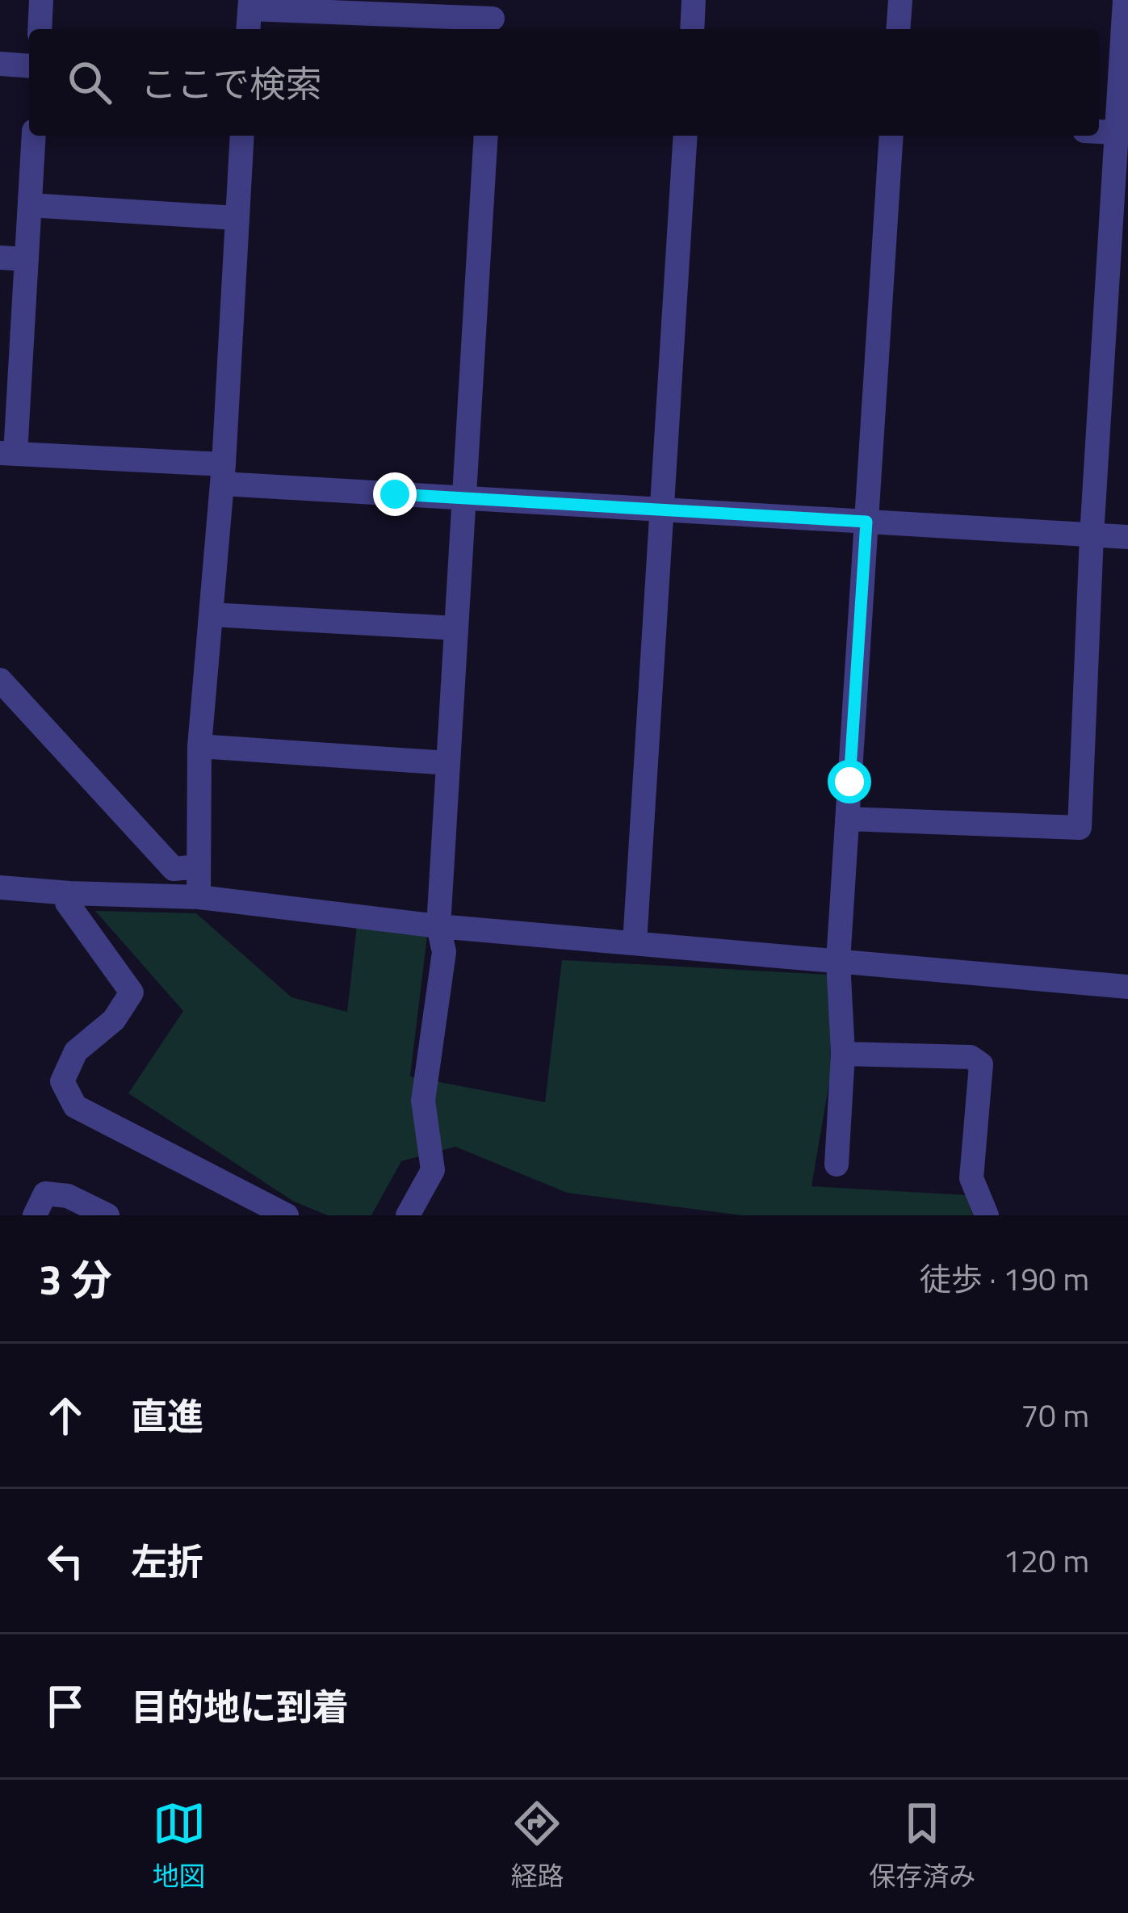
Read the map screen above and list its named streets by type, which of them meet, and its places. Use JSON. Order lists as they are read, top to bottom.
{
  "page": {
    "search": "ここで検索",
    "heading": ["3 分", "徒歩 · 190 m"],
    "list": [
      ["直進", "70 m"],
      ["左折", "120 m"],
      "目的地に到着"
    ],
    "nav": ["地図", "経路", "保存済み"]
  }
}
